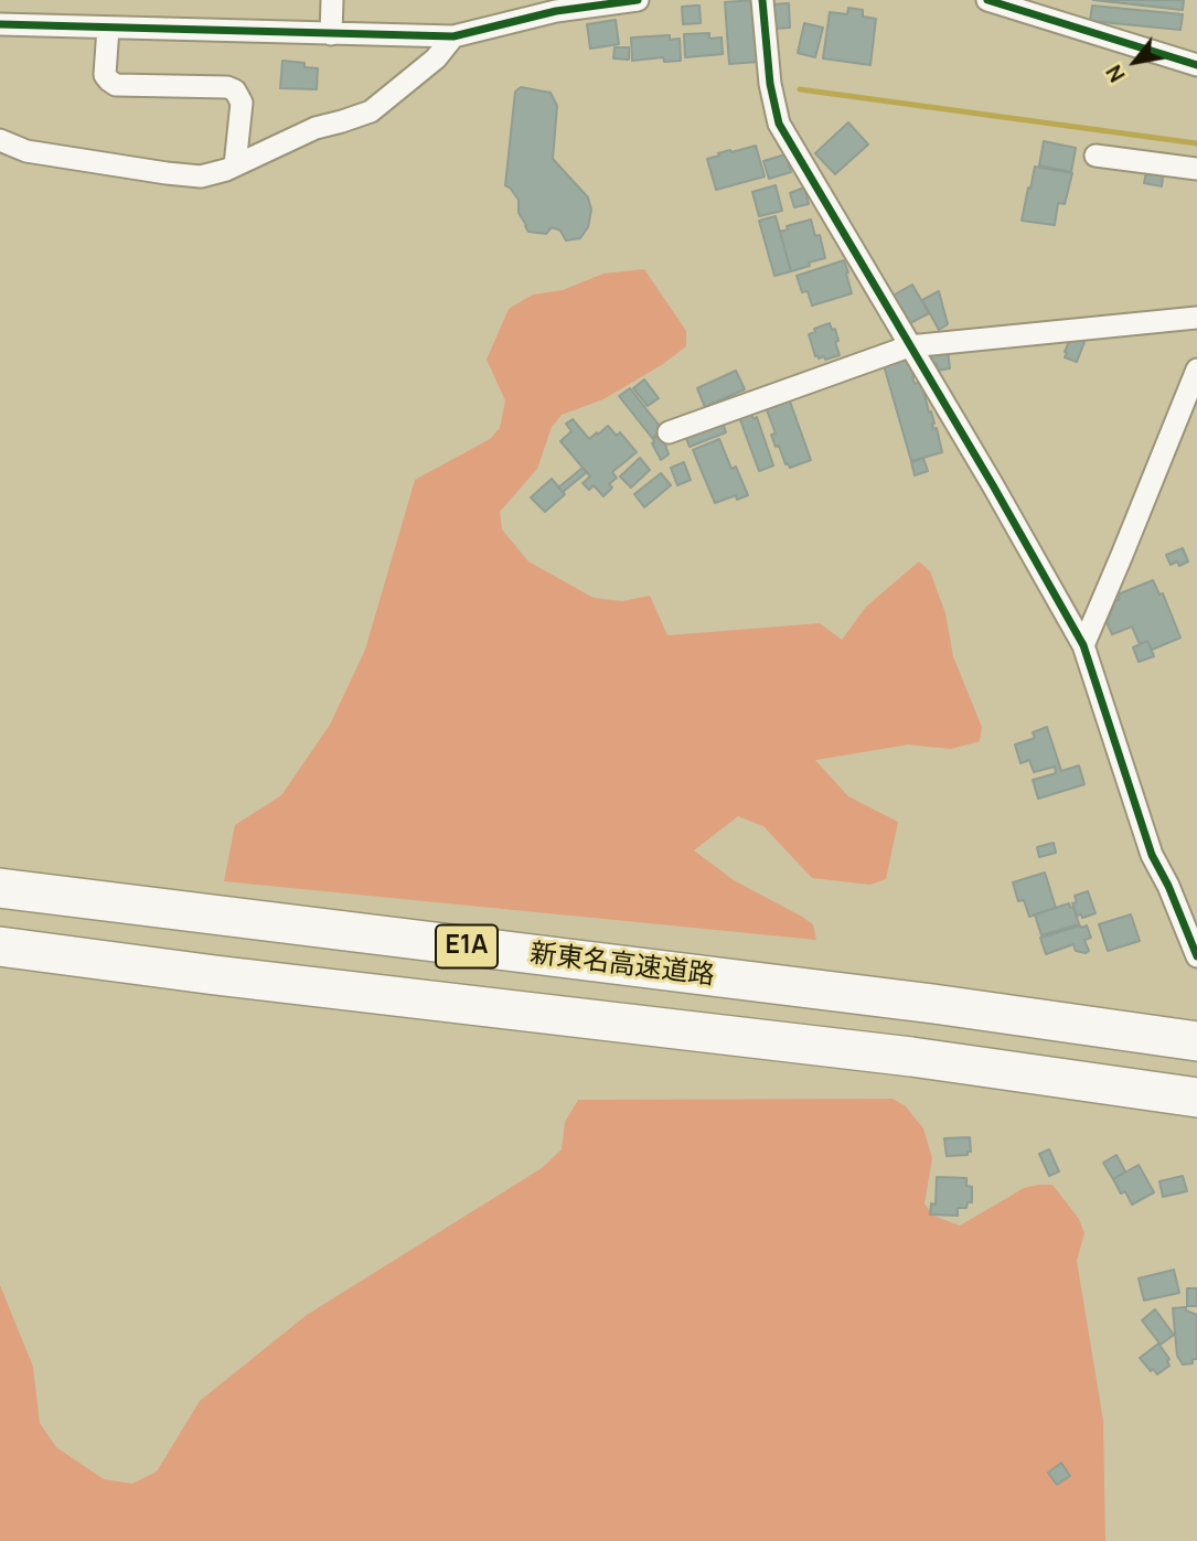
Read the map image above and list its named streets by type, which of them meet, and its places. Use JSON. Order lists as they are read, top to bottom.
{
  "streets": {
    "highway": ["E1A", "新東名高速道路"]
  },
  "north": "bottom left"
}
